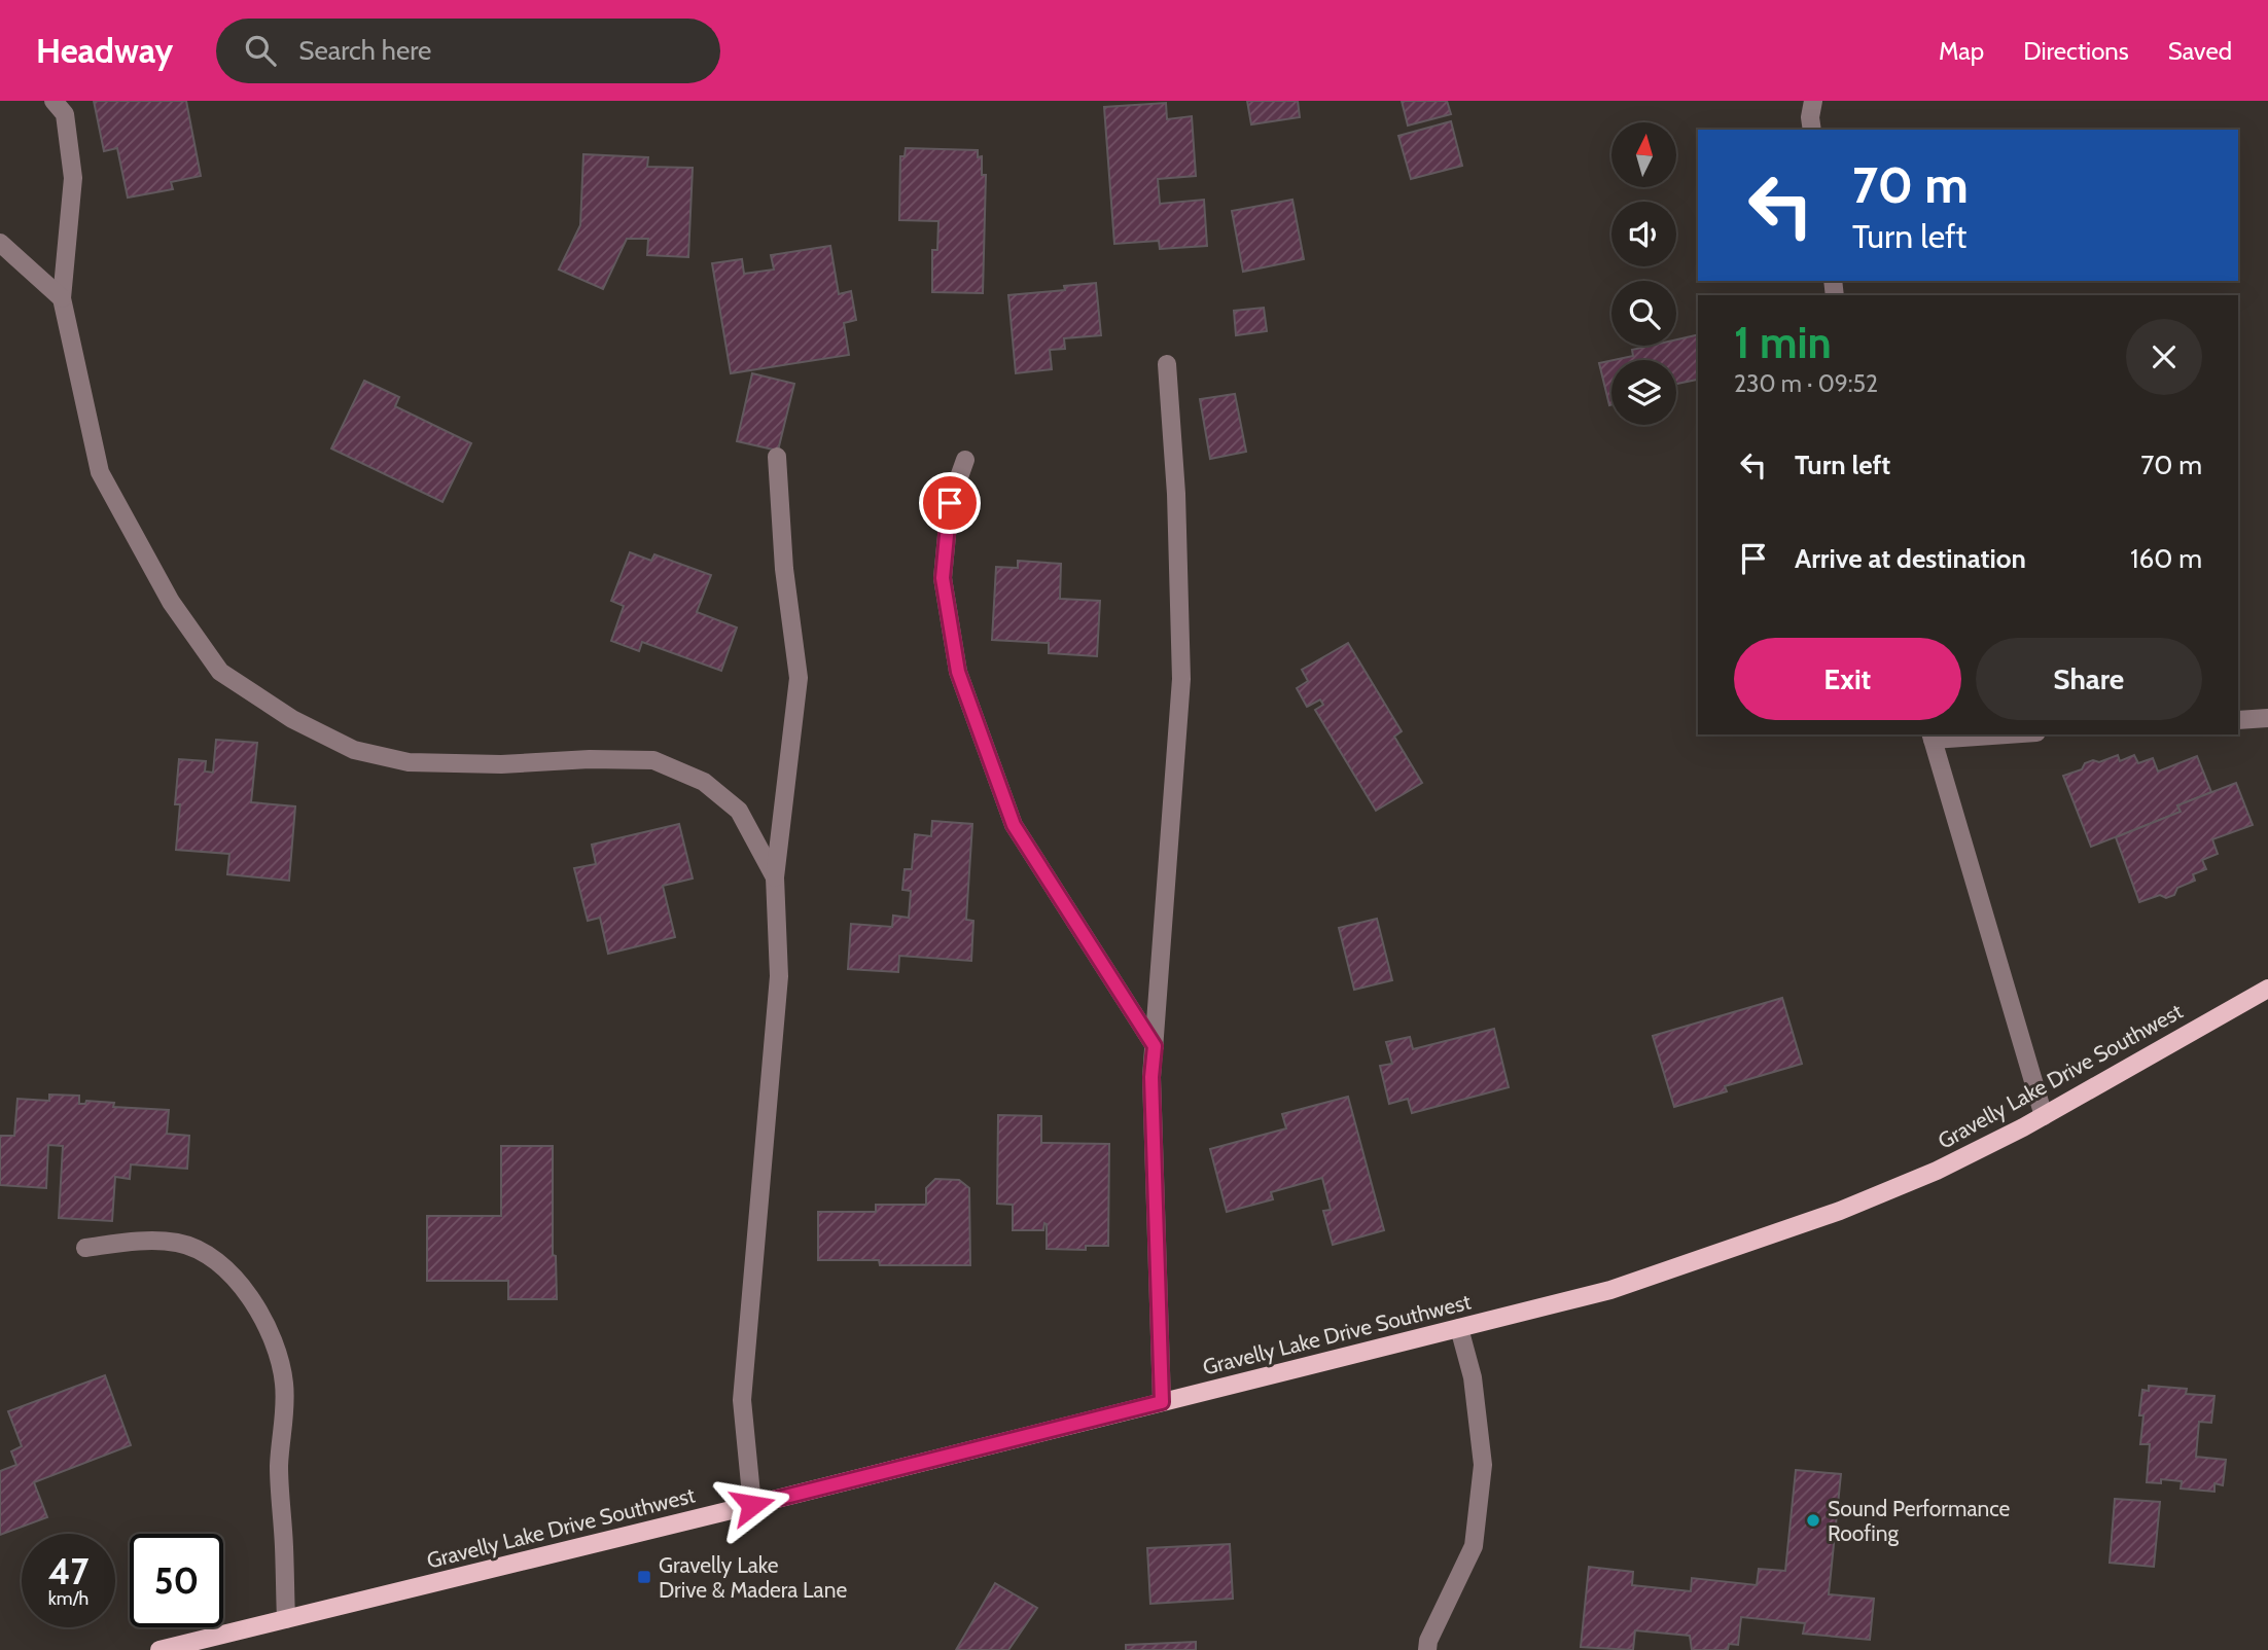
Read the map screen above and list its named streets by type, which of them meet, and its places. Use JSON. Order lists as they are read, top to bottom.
{
  "streets": {
    "main road": ["Gravelly Lake Drive Southwest"]
  },
  "places": {
    "other": ["Sound Performance Roofing"],
    "transit": ["Gravelly Lake Drive & Madera Lane"]
  },
  "north": "top",
  "page": {
    "header": "Headway",
    "search": "Search here",
    "nav": ["Map", "Directions", "Saved"],
    "turn": ["70 m", "Turn left"],
    "heading": ["1 min", "230 m · 09:52"],
    "list": [
      {
        "name": "Turn left",
        "value": "70 m"
      },
      {
        "name": "Arrive at destination",
        "value": "160 m"
      }
    ],
    "buttons": ["Exit", "Share"],
    "speed": "47 km/h",
    "limit": "50"
  }
}
